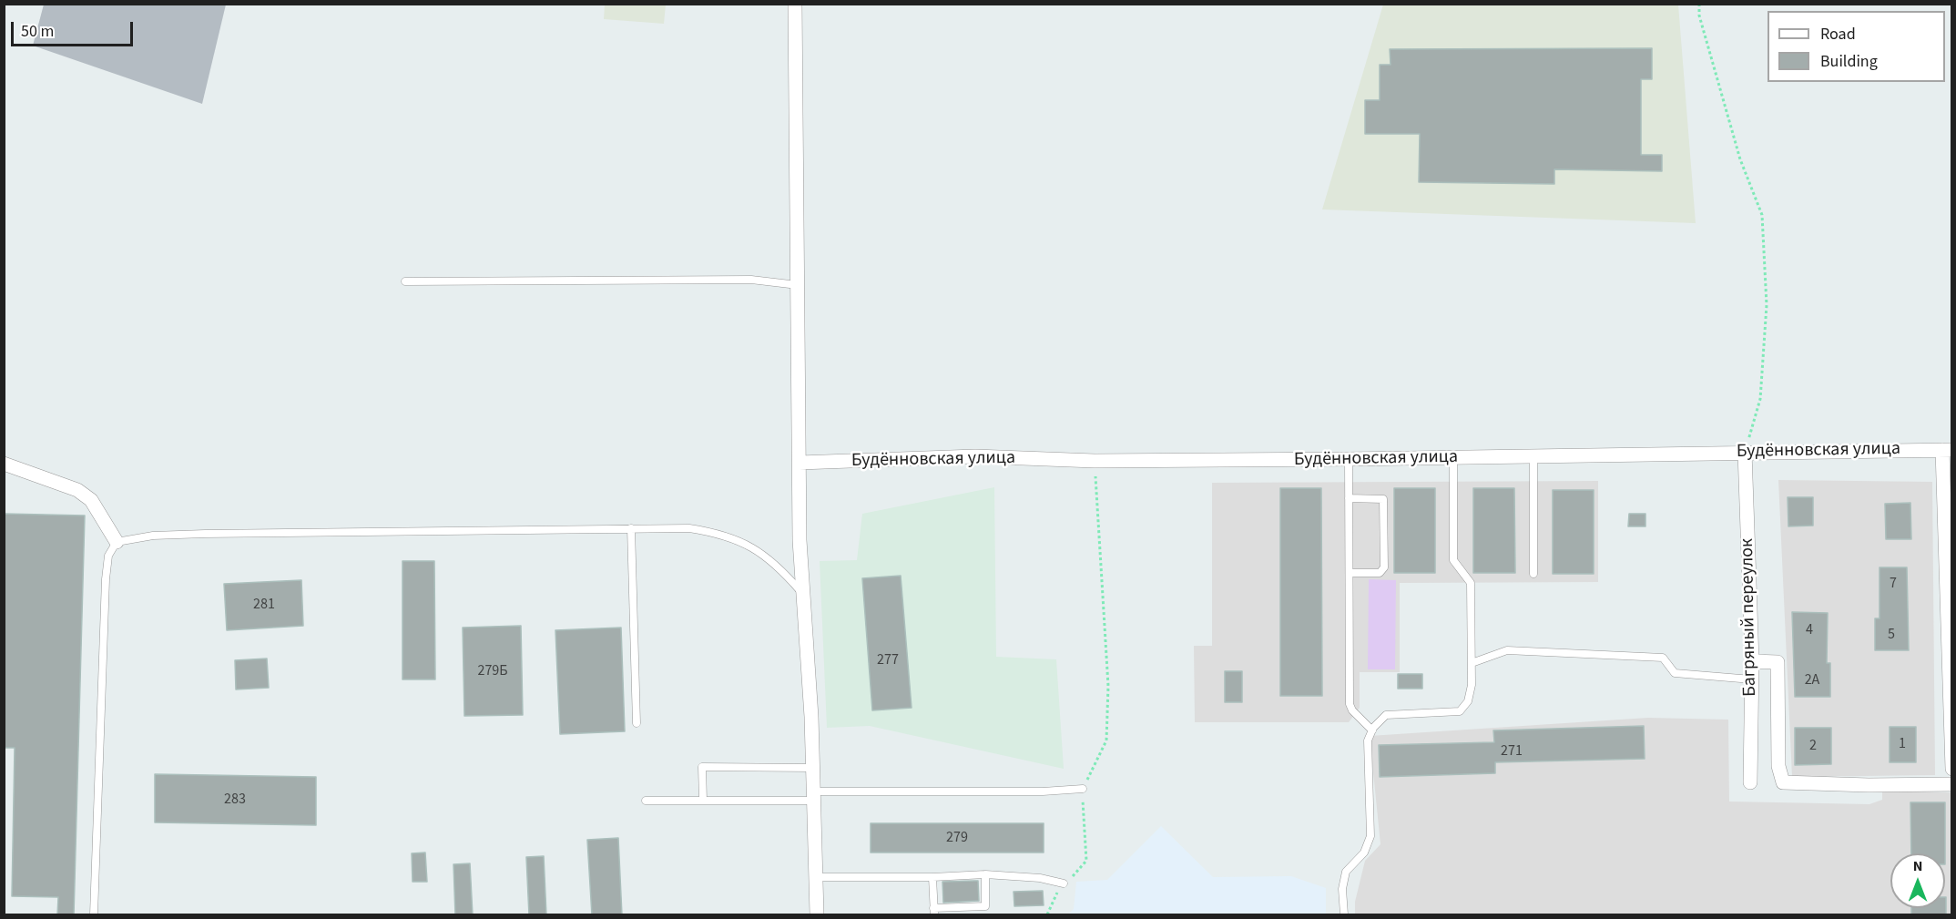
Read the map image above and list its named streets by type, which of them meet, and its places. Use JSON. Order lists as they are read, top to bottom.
{
  "streets": {
    "street": ["Будённовская улица", "Багряный переулок"]
  },
  "crossings": [
    ["Будённовская улица", "Багряный переулок"]
  ],
  "house_numbers": [
    "7",
    "281",
    "4",
    "5",
    "277",
    "279Б",
    "2А",
    "1",
    "2",
    "271",
    "283",
    "279"
  ],
  "legend": ["Road", "Building"],
  "scale_bar": "50 m",
  "north": "top"
}
